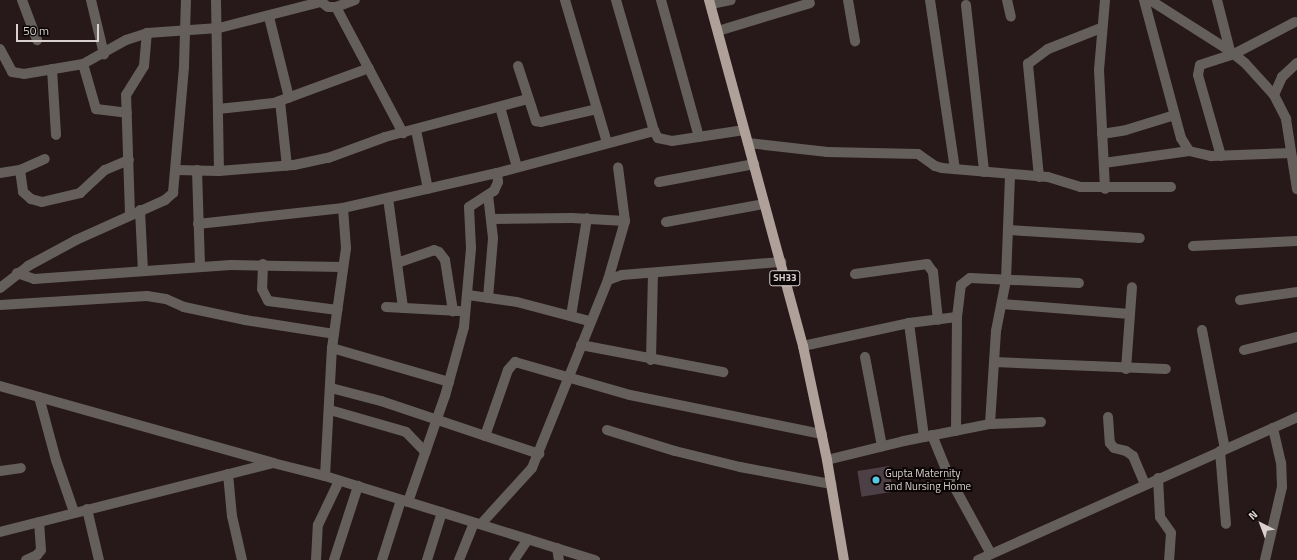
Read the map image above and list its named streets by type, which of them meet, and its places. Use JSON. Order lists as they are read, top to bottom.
{
  "streets": {
    "main road": ["SH33"]
  },
  "places": ["Gupta Maternity and Nursing Home"],
  "scale_bar": "50 m",
  "north": "top left"
}
